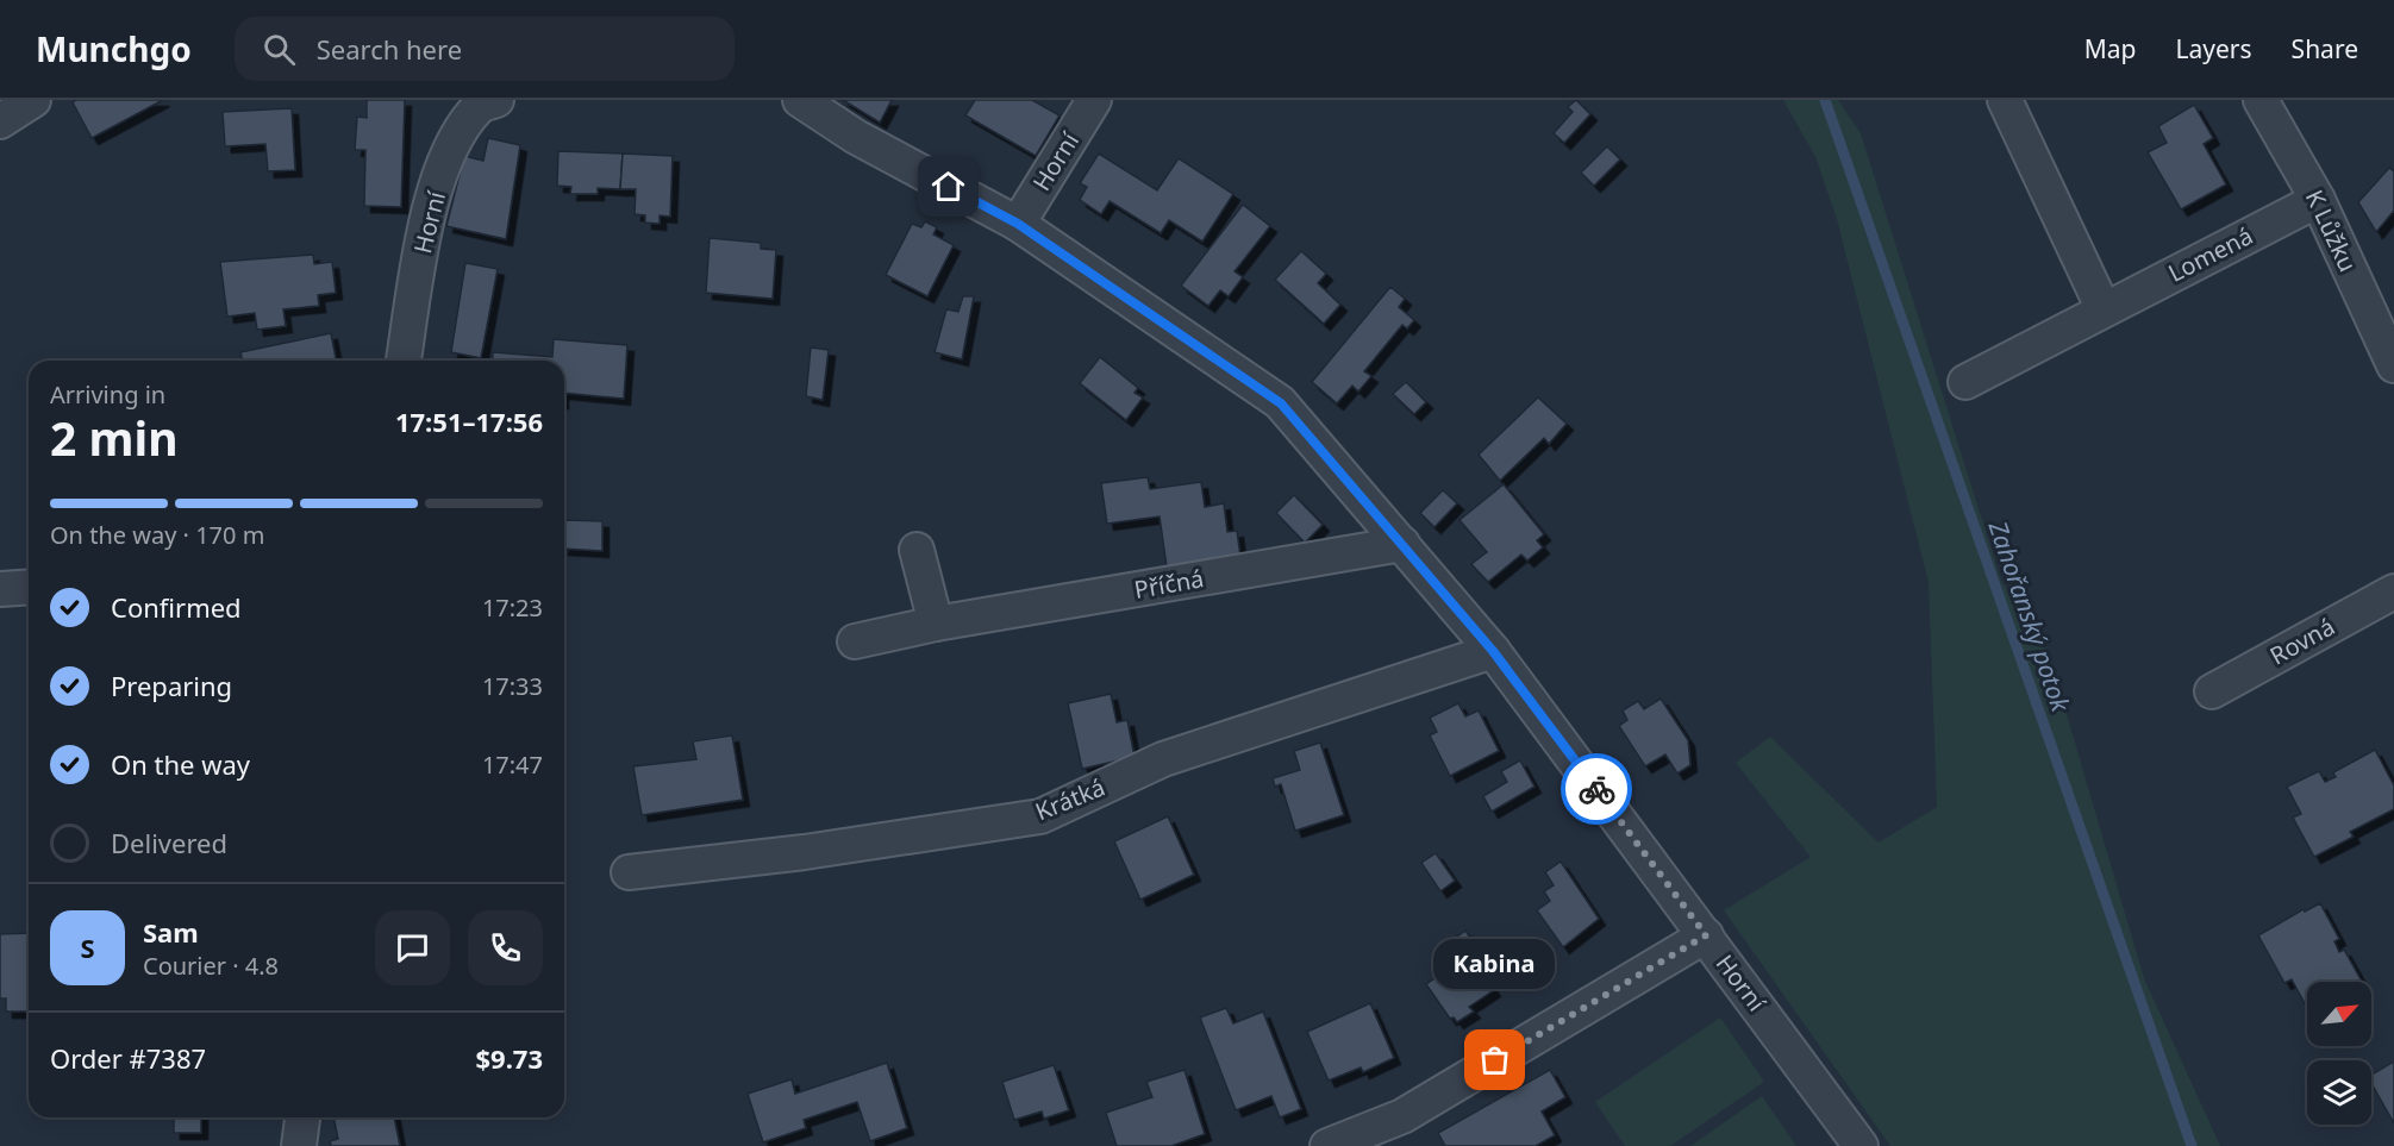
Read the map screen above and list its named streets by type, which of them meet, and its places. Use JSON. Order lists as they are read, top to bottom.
{
  "streets": {
    "street": [
      "Horní",
      "K Lůžku",
      "Lomená",
      "Příčná",
      "Rovná",
      "Krátká"
    ]
  },
  "crossings": [
    ["Horní", "Příčná"],
    ["Horní", "Krátká"],
    ["K Lůžku", "Lomená"]
  ],
  "water": ["Zahořanský potok"],
  "places": ["Kabina"],
  "north": "top right",
  "page": {
    "header": "Munchgo",
    "search": "Search here",
    "nav": ["Map", "Layers", "Share"],
    "heading": ["2 min", "Arriving in", "17:51–17:56"],
    "panel": [
      "Sam",
      "Courier · 4.8",
      "Order #7387",
      "$9.73"
    ],
    "bar": "On the way · 170 m",
    "list": [
      ["Confirmed", "17:23"],
      ["Preparing", "17:33"],
      ["On the way", "17:47"],
      "Delivered"
    ],
    "round": "S",
    "bubble": "Kabina"
  }
}
